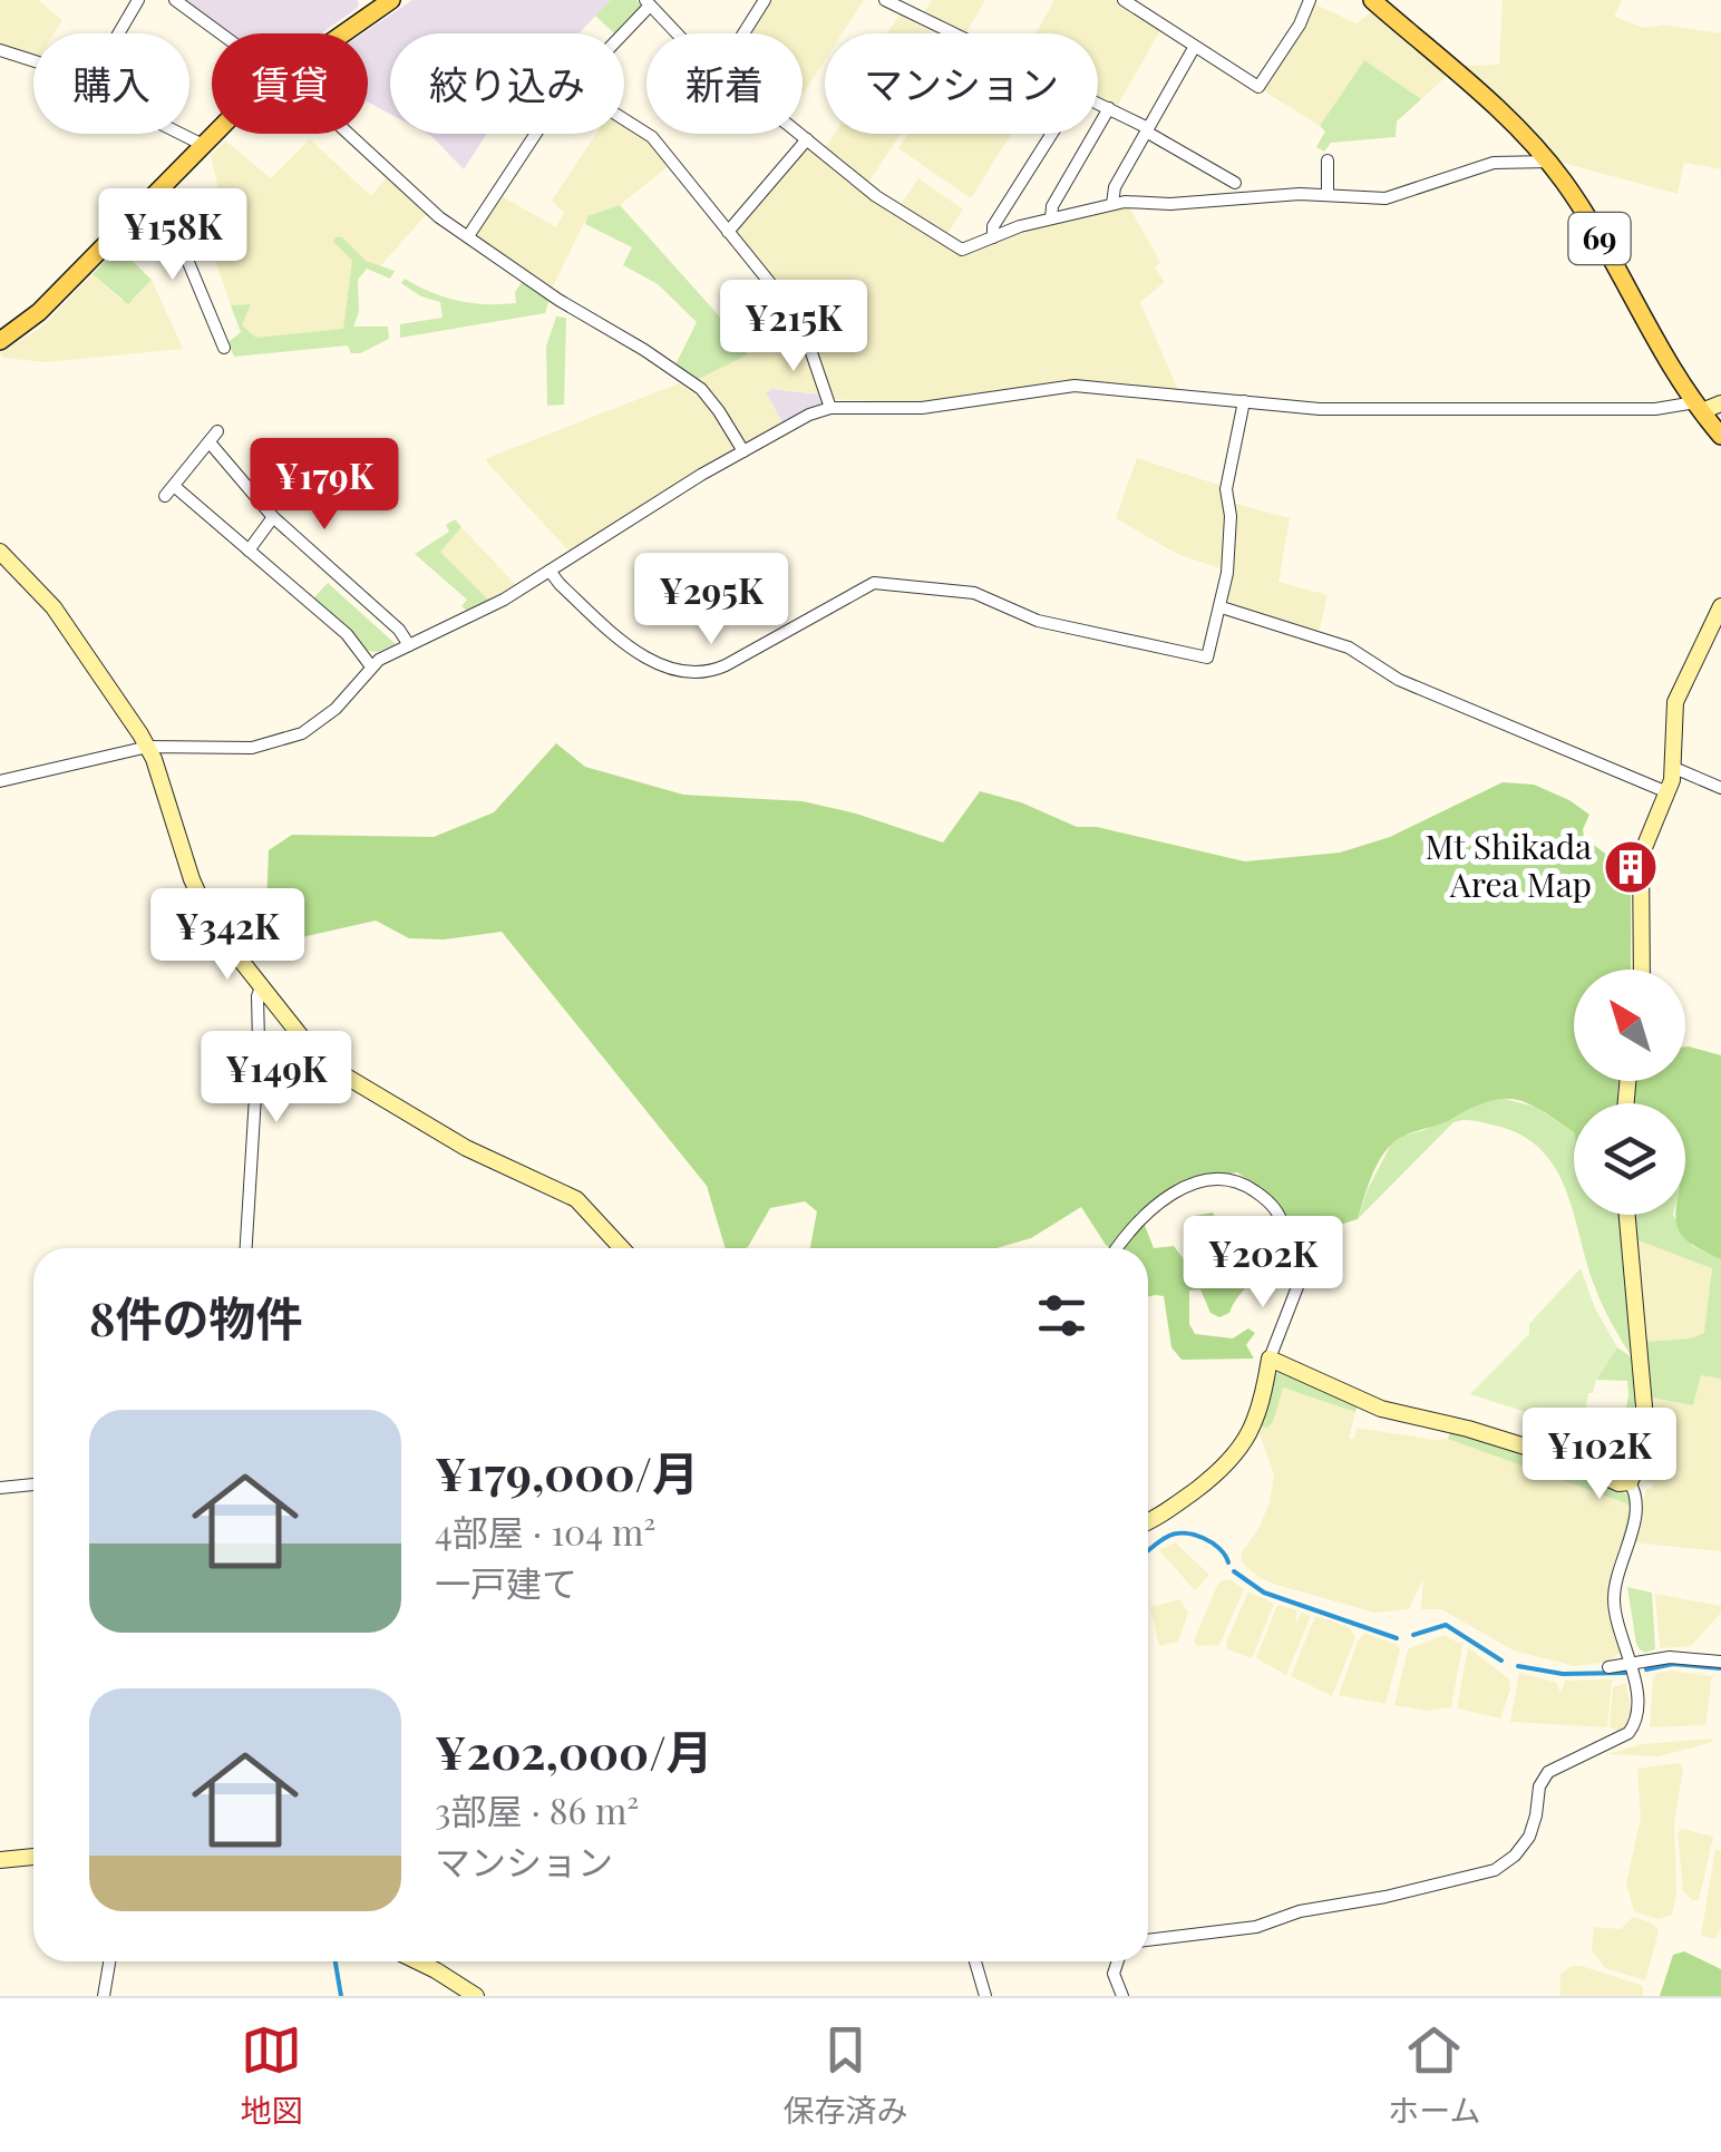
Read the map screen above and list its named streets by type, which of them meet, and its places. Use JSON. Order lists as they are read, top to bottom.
{
  "streets": {
    "main road": ["69"]
  },
  "places": {
    "building": ["Mt Shikada Area Map"]
  },
  "north": "top left",
  "page": {
    "chip": [
      "購入",
      "賃貸",
      "絞り込み",
      "新着",
      "マンション"
    ],
    "price": [
      "¥158K",
      "¥215K",
      "¥179K",
      "¥295K",
      "¥342K",
      "¥149K",
      "¥202K",
      "¥102K"
    ],
    "heading": "8件の物件",
    "list": [
      {
        "name": "¥179,000/月",
        "note": "4部屋 · 104 m² · 一戸建て"
      },
      {
        "name": "¥202,000/月",
        "note": "3部屋 · 86 m² · マンション"
      }
    ],
    "tabs": ["地図", "保存済み", "ホーム"]
  }
}
